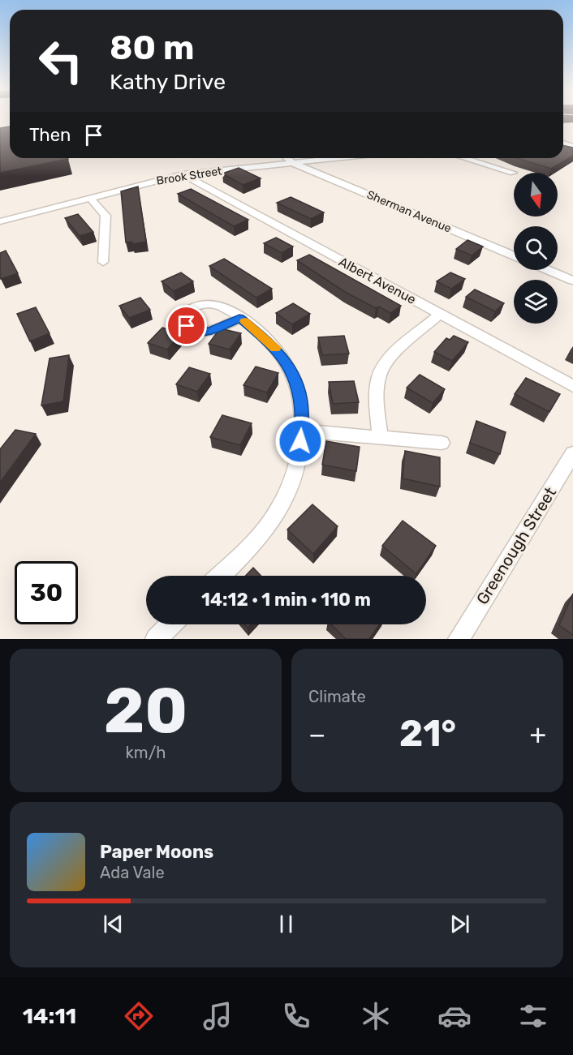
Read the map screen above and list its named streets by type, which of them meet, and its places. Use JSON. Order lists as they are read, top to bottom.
{
  "streets": {
    "street": [
      "Brook Street",
      "Sherman Avenue",
      "Albert Avenue",
      "Greenough Street"
    ]
  },
  "crossings": [
    ["Brook Street", "Sherman Avenue"],
    ["Brook Street", "Albert Avenue"]
  ],
  "north": "bottom",
  "page": {
    "turn": ["80 m", "Kathy Drive"],
    "then": "Then",
    "limit": "30",
    "trip": "14:12 · 1 min · 110 m",
    "tile": [
      ["20", "km/h"],
      "Climate"
    ],
    "heat": ["−", "21°", "+"],
    "song": ["Paper Moons", "Ada Vale"],
    "tabs": "14:11"
  }
}
